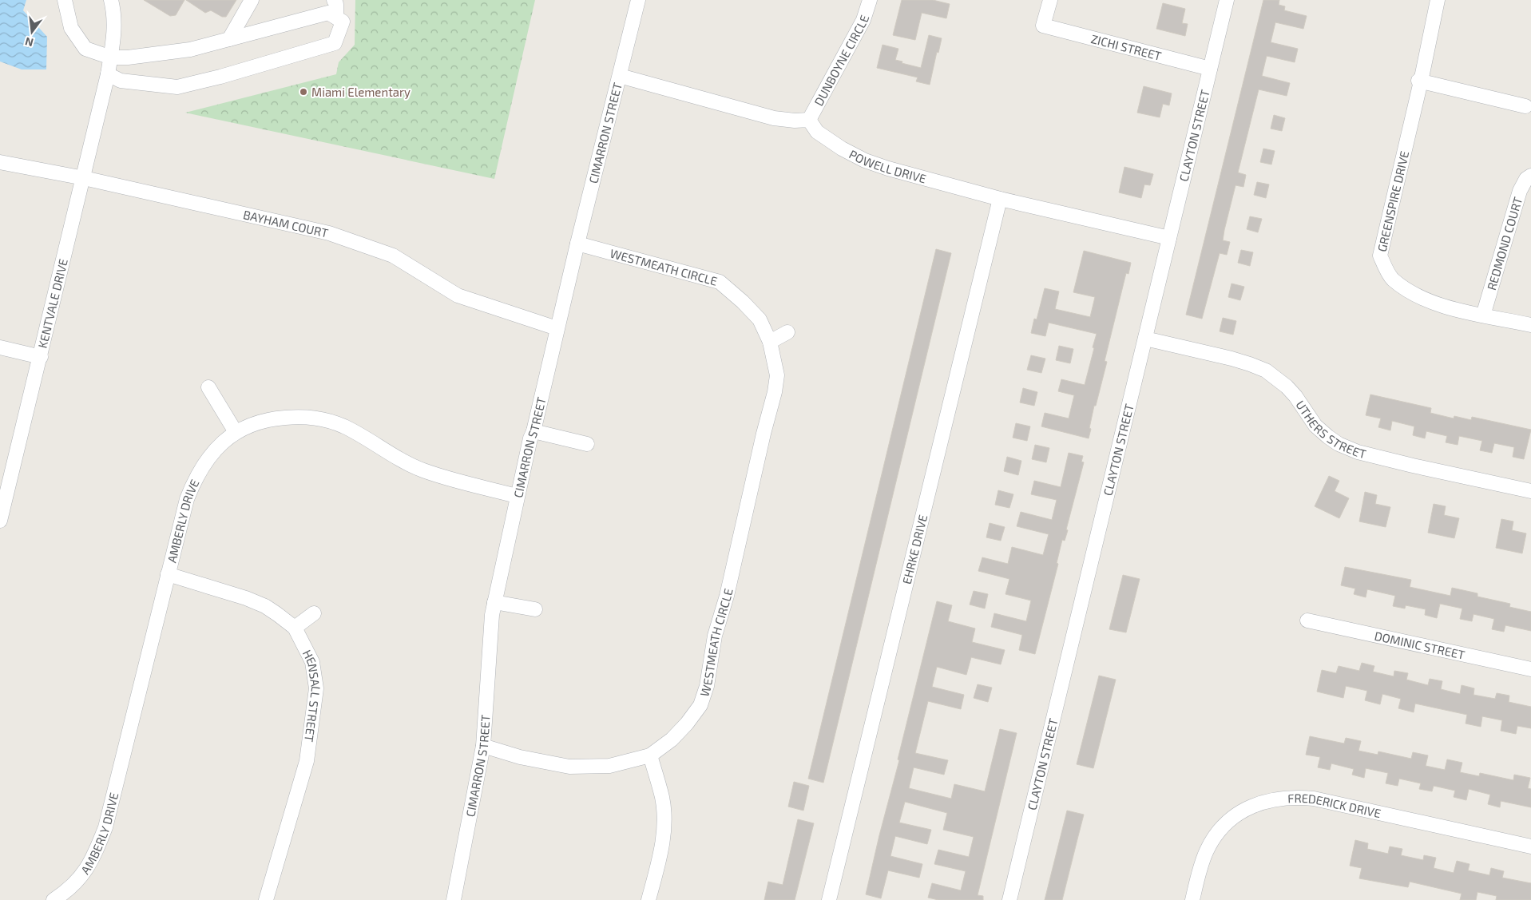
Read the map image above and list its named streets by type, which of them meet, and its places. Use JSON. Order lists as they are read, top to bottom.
{
  "streets": {
    "street": [
      "ZICHI STREET",
      "DUNBOYNE CIRCLE",
      "CIMARRON STREET",
      "CLAYTON STREET",
      "POWELL DRIVE",
      "GREENSPIRE DRIVE",
      "BAYHAM COURT",
      "REDMOND COURT",
      "WESTMEATH CIRCLE",
      "KENTVALE DRIVE",
      "UTHERS STREET",
      "AMBERLY DRIVE",
      "EHRKE DRIVE",
      "DOMINIC STREET",
      "HENSALL STREET",
      "FREDERICK DRIVE"
    ]
  },
  "crossings": [
    ["ZICHI STREET", "CLAYTON STREET"],
    ["DUNBOYNE CIRCLE", "POWELL DRIVE"],
    ["CIMARRON STREET", "BAYHAM COURT"],
    ["CIMARRON STREET", "WESTMEATH CIRCLE"],
    ["CIMARRON STREET", "AMBERLY DRIVE"],
    ["CLAYTON STREET", "POWELL DRIVE"],
    ["CLAYTON STREET", "UTHERS STREET"],
    ["POWELL DRIVE", "EHRKE DRIVE"],
    ["GREENSPIRE DRIVE", "REDMOND COURT"],
    ["BAYHAM COURT", "KENTVALE DRIVE"],
    ["AMBERLY DRIVE", "HENSALL STREET"]
  ],
  "places": ["Miami Elementary"],
  "north": "bottom"
}
